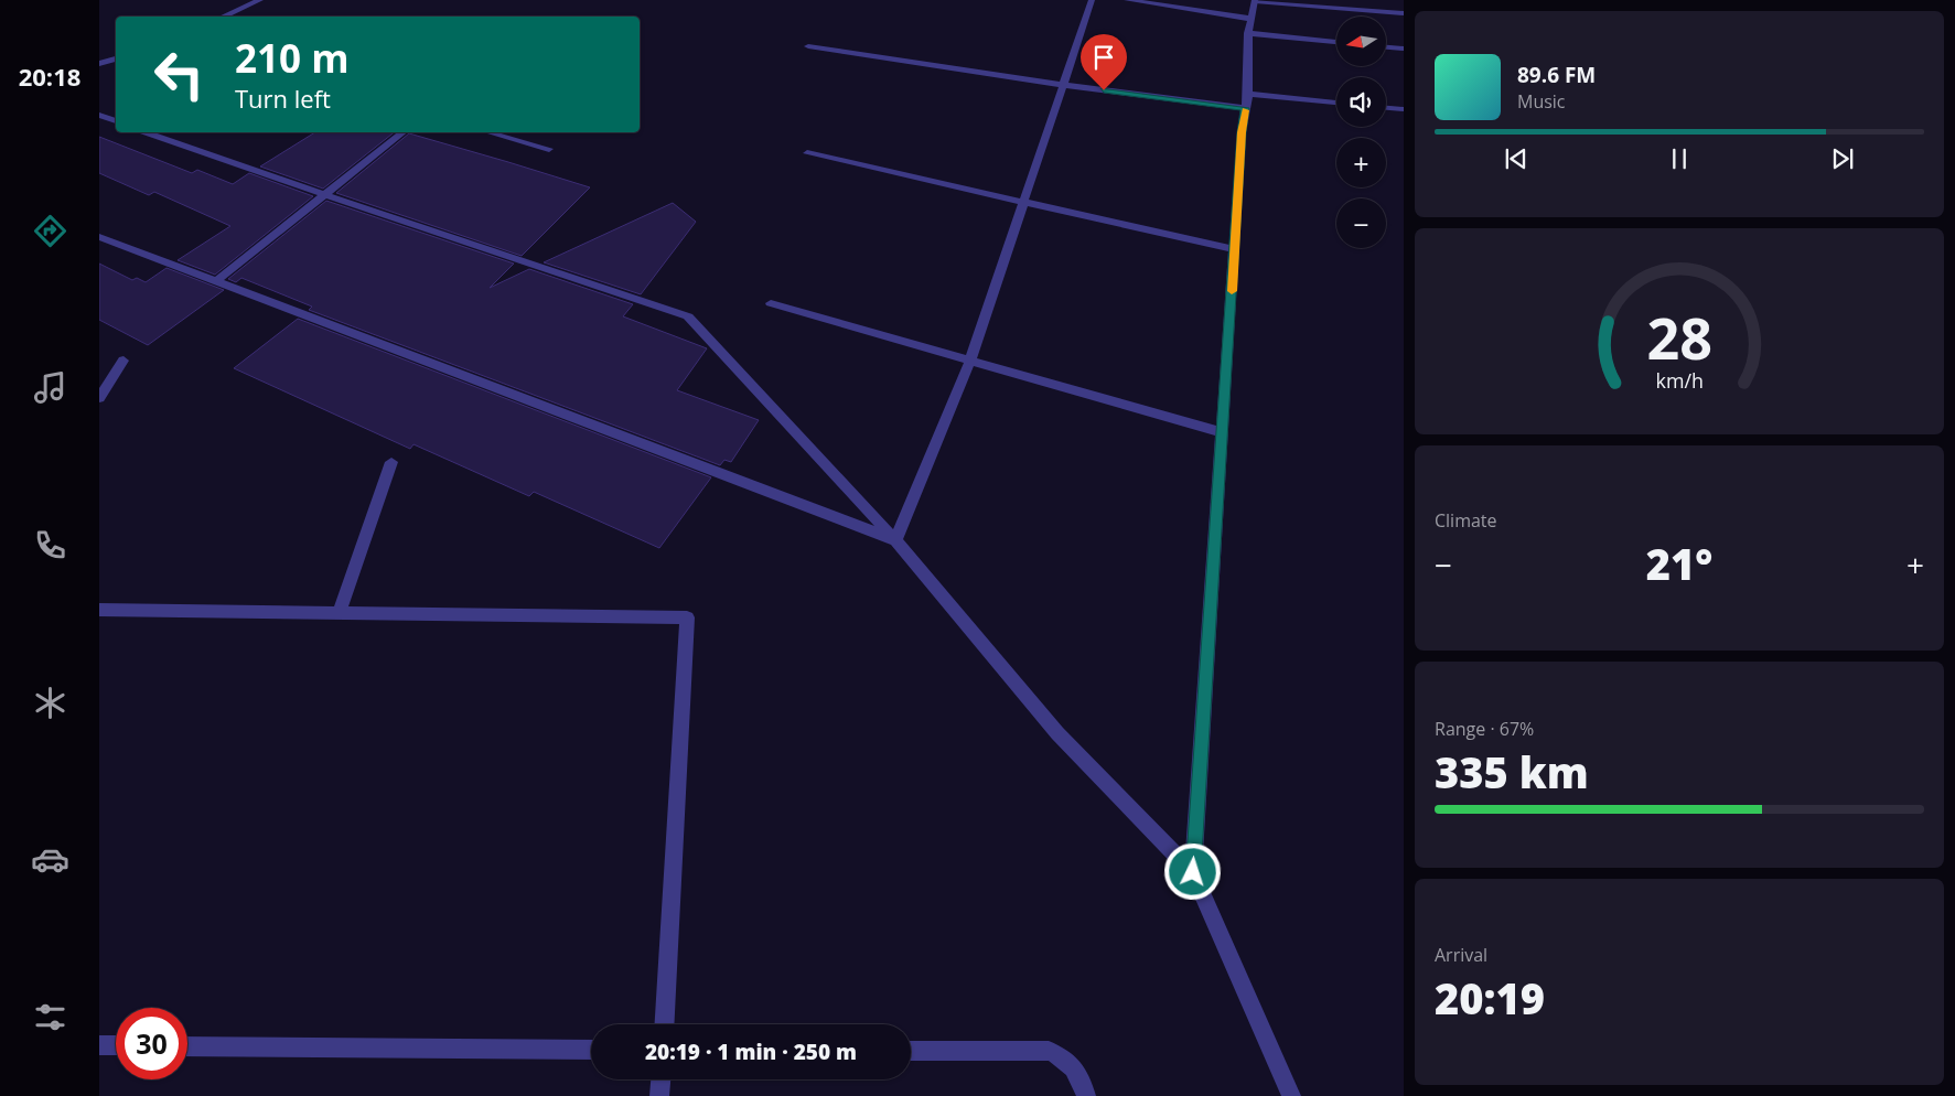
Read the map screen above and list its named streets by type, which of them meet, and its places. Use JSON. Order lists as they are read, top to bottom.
{
  "north": "left",
  "page": {
    "tabs": "20:18",
    "map_buttons": ["+", "−"],
    "turn": ["210 m", "Turn left"],
    "song": ["89.6 FM", "Music"],
    "tile": [
      "Climate",
      ["Range · 67%", "335 km"],
      ["Arrival", "20:19"]
    ],
    "heat": ["−", "21°", "+"],
    "limit": "30",
    "trip": "20:19 · 1 min · 250 m",
    "gauge": ["28", "km/h"]
  }
}
